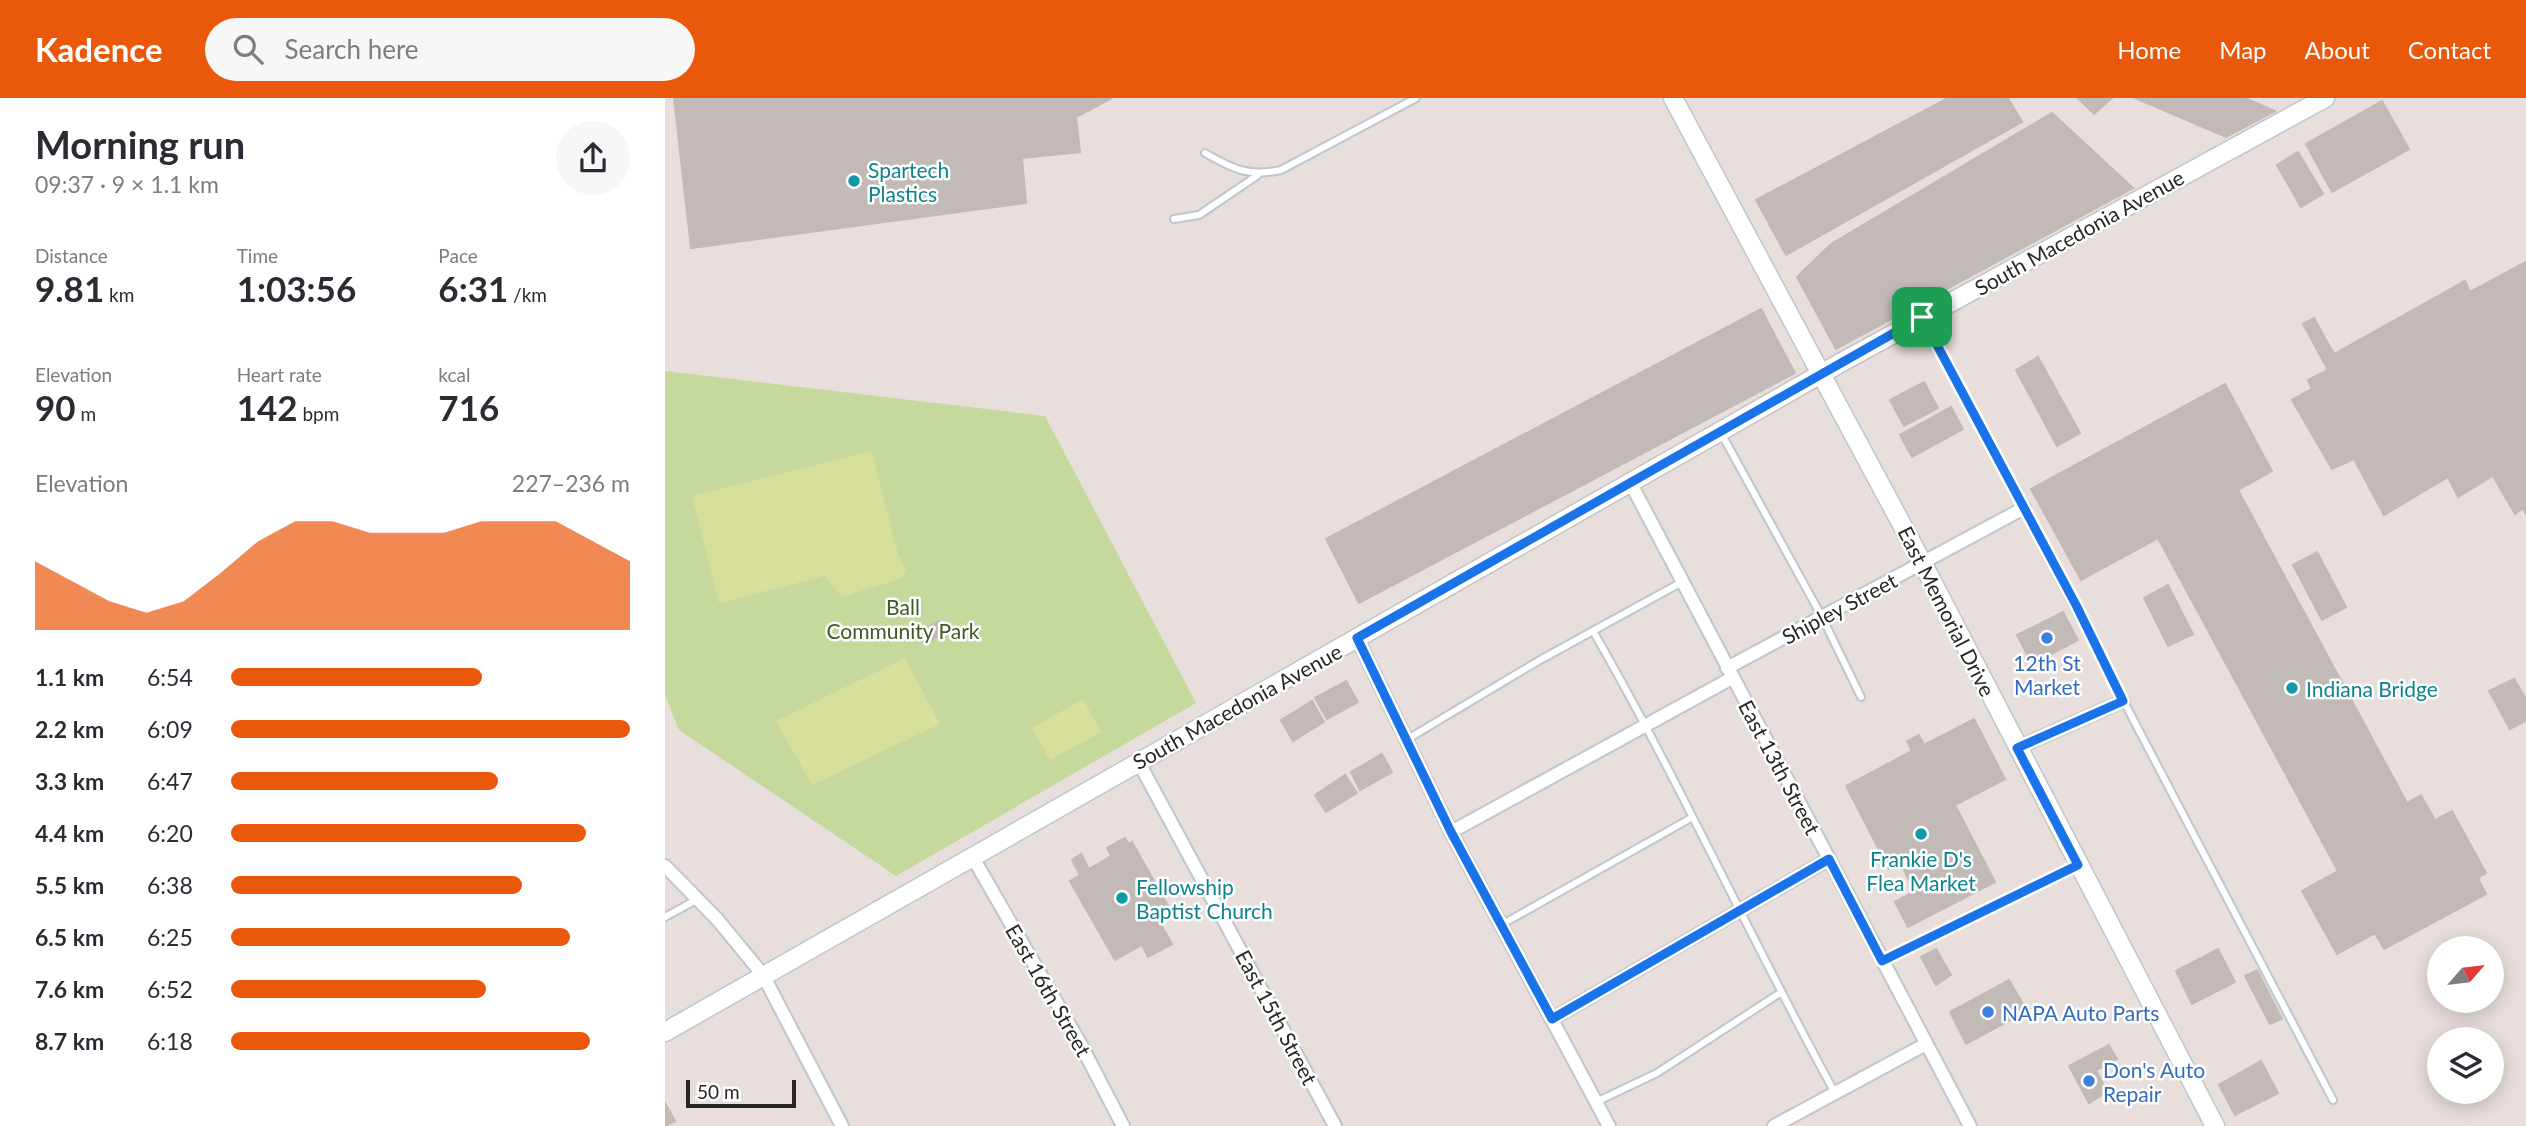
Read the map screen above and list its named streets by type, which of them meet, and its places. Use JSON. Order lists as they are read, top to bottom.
{
  "streets": {
    "street": [
      "South Macedonia Avenue",
      "Shipley Street",
      "East Memorial Drive",
      "East 13th Street",
      "East 16th Street",
      "East 15th Street"
    ]
  },
  "crossings": [
    ["South Macedonia Avenue", "East Memorial Drive"],
    ["South Macedonia Avenue", "East 13th Street"],
    ["South Macedonia Avenue", "East 16th Street"],
    ["South Macedonia Avenue", "East 15th Street"],
    ["Shipley Street", "East Memorial Drive"],
    ["Shipley Street", "East 13th Street"]
  ],
  "parks": ["Ball Community Park"],
  "places": [
    "Spartech Plastics",
    "12th St Market",
    "Indiana Bridge",
    "Frankie D's Flea Market",
    "Fellowship Baptist Church",
    "NAPA Auto Parts",
    "Don's Auto Repair"
  ],
  "scale_bar": "50 m",
  "north": "top right",
  "page": {
    "header": "Kadence",
    "search": "Search here",
    "nav": [
      "Home",
      "Map",
      "About",
      "Contact"
    ],
    "heading": ["Morning run", "09:37 · 9 × 1.1 km"],
    "stats": [
      ["Distance", "9.81 km"],
      ["Time", "1:03:56"],
      ["Pace", "6:31 /km"],
      ["Elevation", "90 m"],
      ["Heart rate", "142 bpm"],
      ["kcal", "716"]
    ],
    "chart": ["Elevation", "227–236 m"],
    "list": [
      {
        "name": "1.1 km",
        "note": "6:54"
      },
      {
        "name": "2.2 km",
        "note": "6:09"
      },
      {
        "name": "3.3 km",
        "note": "6:47"
      },
      {
        "name": "4.4 km",
        "note": "6:20"
      },
      {
        "name": "5.5 km",
        "note": "6:38"
      },
      {
        "name": "6.5 km",
        "note": "6:25"
      },
      {
        "name": "7.6 km",
        "note": "6:52"
      },
      {
        "name": "8.7 km",
        "note": "6:18"
      }
    ],
    "scale": "50 m"
  }
}
